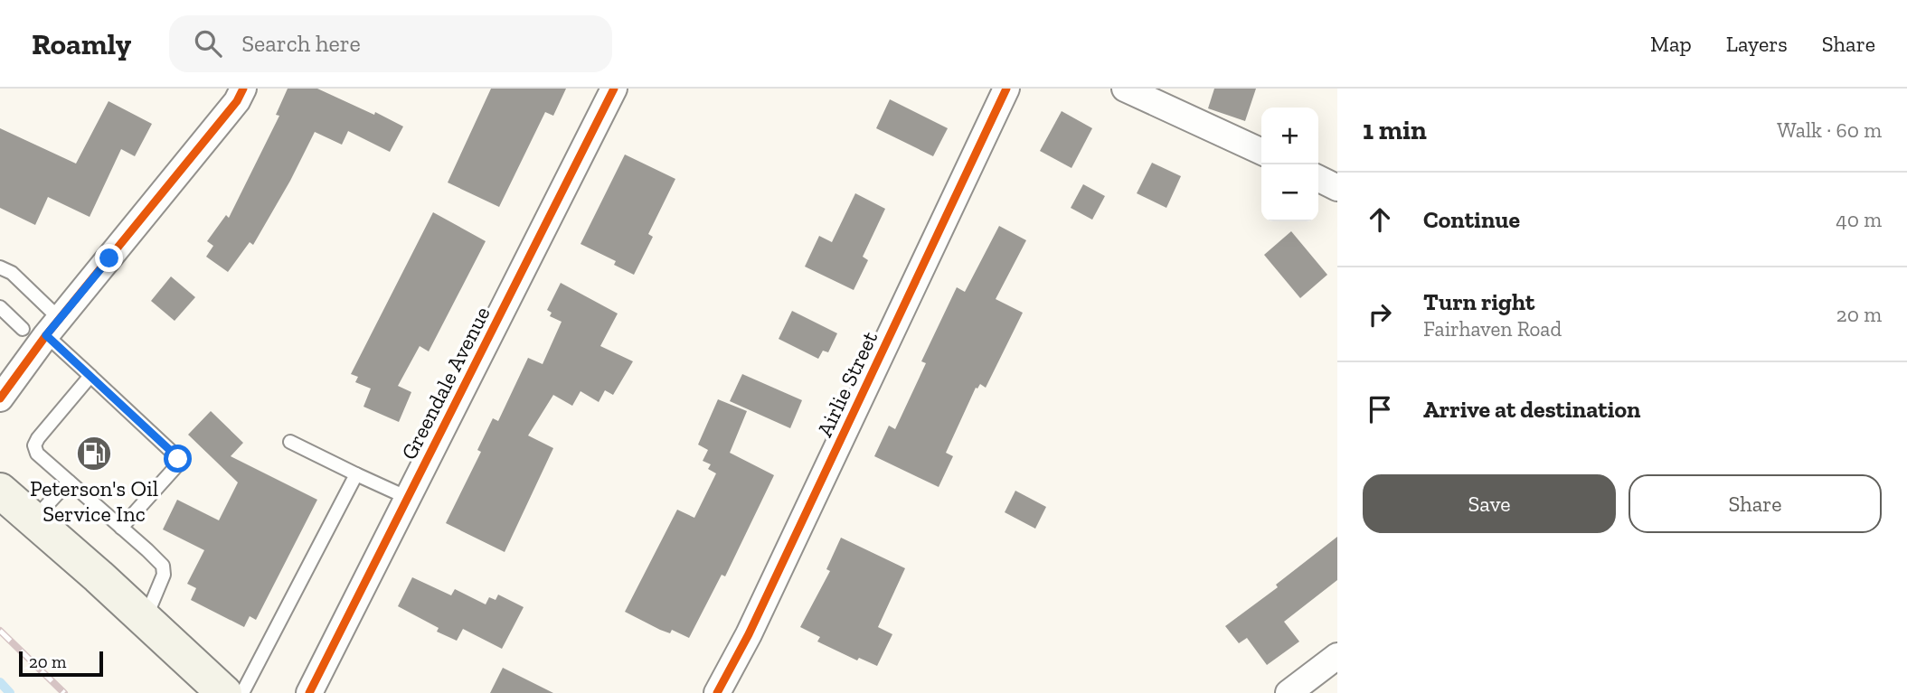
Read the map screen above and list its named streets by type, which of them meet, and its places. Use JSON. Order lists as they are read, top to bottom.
{
  "streets": {
    "street": ["Greendale Avenue", "Airlie Street"]
  },
  "places": {
    "fuel station": ["Peterson's Oil Service Inc"]
  },
  "scale_bar": "20 m",
  "page": {
    "header": "Roamly",
    "search": "Search here",
    "nav": ["Map", "Layers", "Share"],
    "heading": ["1 min", "Walk · 60 m"],
    "map_buttons": ["+", "−"],
    "list": [
      ["Continue", "40 m"],
      ["Turn right", "Fairhaven Road", "20 m"],
      "Arrive at destination"
    ],
    "buttons": ["Save", "Share"],
    "scale": "20 m"
  }
}
